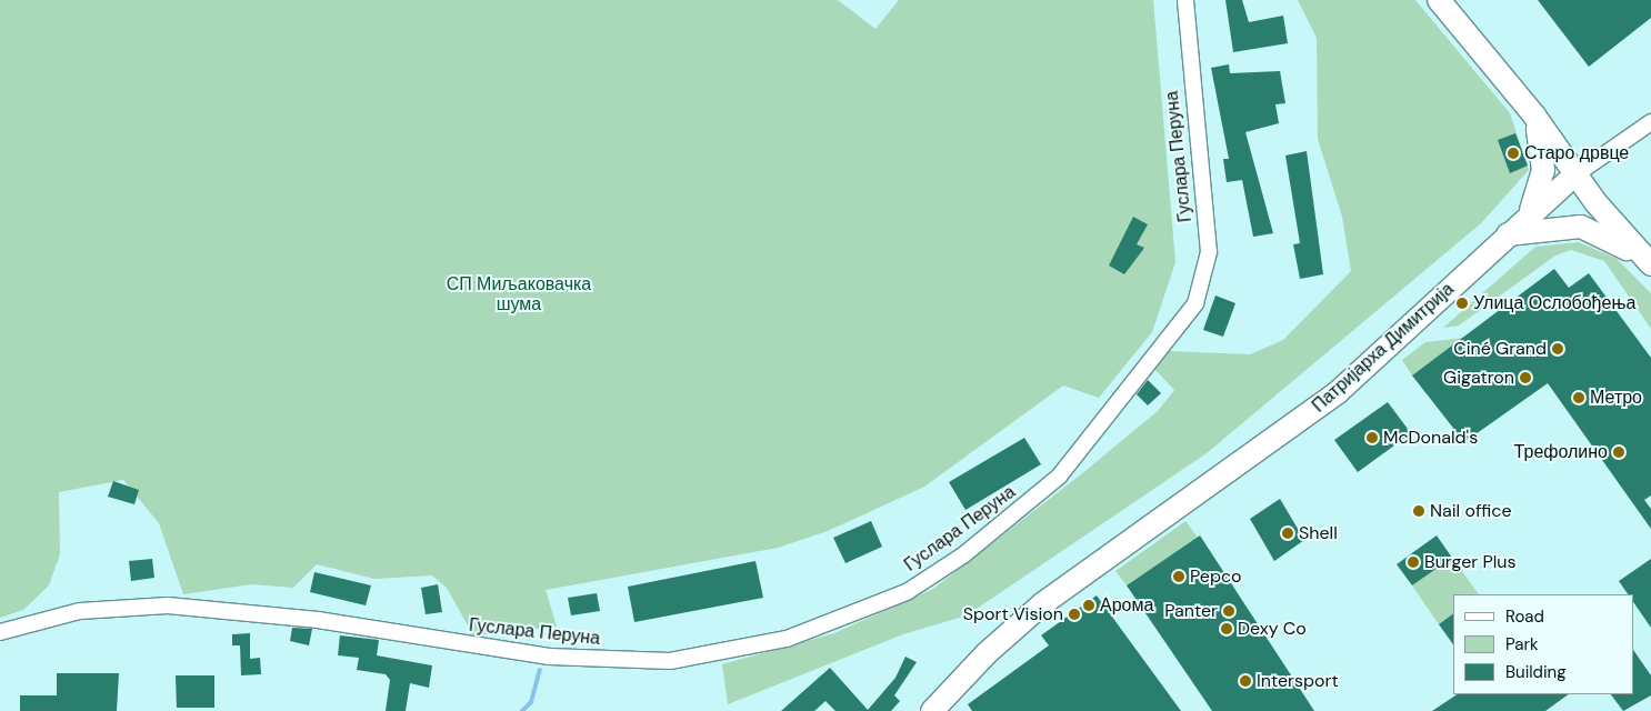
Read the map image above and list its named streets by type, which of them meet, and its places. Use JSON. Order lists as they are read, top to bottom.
{
  "streets": {
    "main road": ["Патријарха Димитрија"],
    "street": ["Гуслара Перуна"]
  },
  "parks": ["СП Миљаковачка шума"],
  "places": [
    "Старо дрвце",
    "Улица Ослобођења",
    "Ciné Grand",
    "Gigatron",
    "Метро",
    "McDonald's",
    "Трефолино",
    "Nail office",
    "Shell",
    "Burger Plus",
    "Pepco",
    "Арома",
    "Panter",
    "Sport Vision",
    "Dexy Co",
    "Intersport"
  ],
  "legend": ["Road", "Park", "Building"]
}
